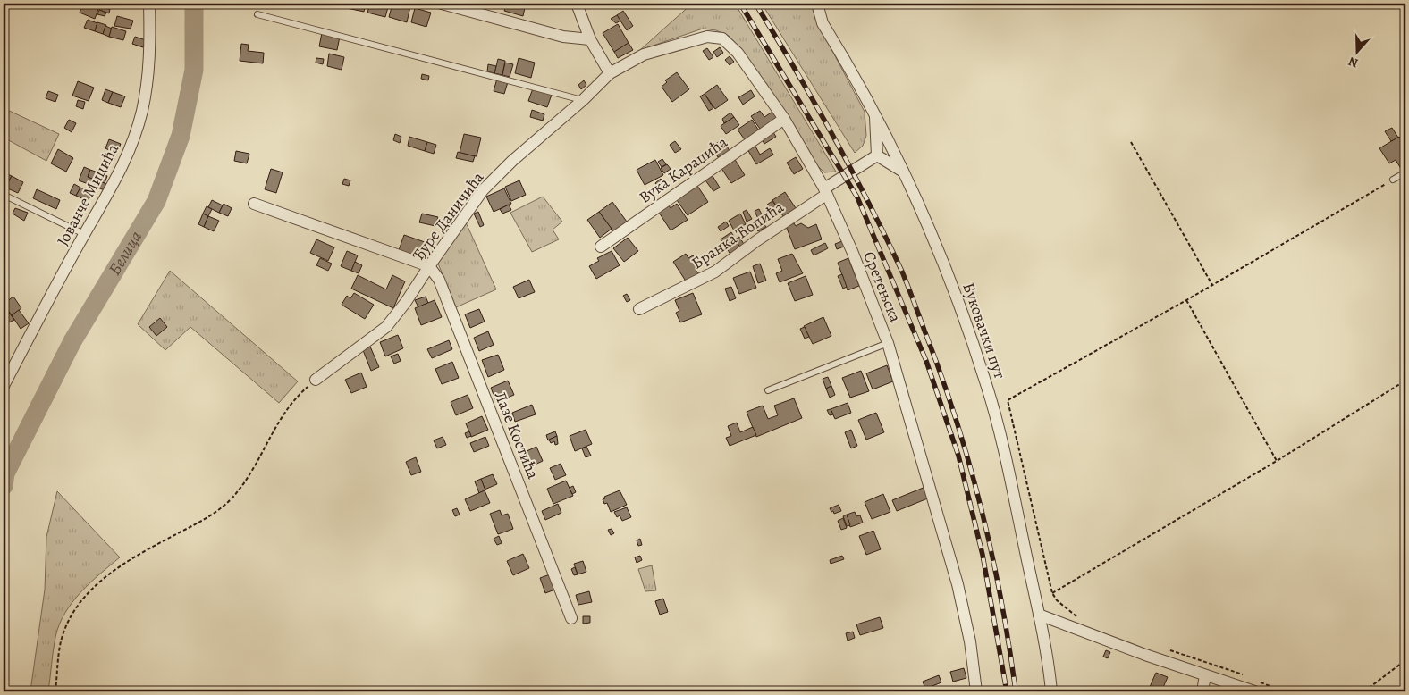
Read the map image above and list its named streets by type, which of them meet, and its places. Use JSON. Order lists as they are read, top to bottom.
{
  "streets": {
    "street": [
      "Вука Караџића",
      "Јованче Мицића",
      "Ђуре Даничића",
      "Бранка Ћопића",
      "Сретењска",
      "Буковачки пут",
      "Лазе Костића"
    ]
  },
  "crossings": [
    ["Вука Караџића", "Сретењска"],
    ["Ђуре Даничића", "Сретењска"],
    ["Ђуре Даничића", "Лазе Костића"],
    ["Бранка Ћопића", "Сретењска"]
  ],
  "water": ["Белица"],
  "north": "bottom"
}
